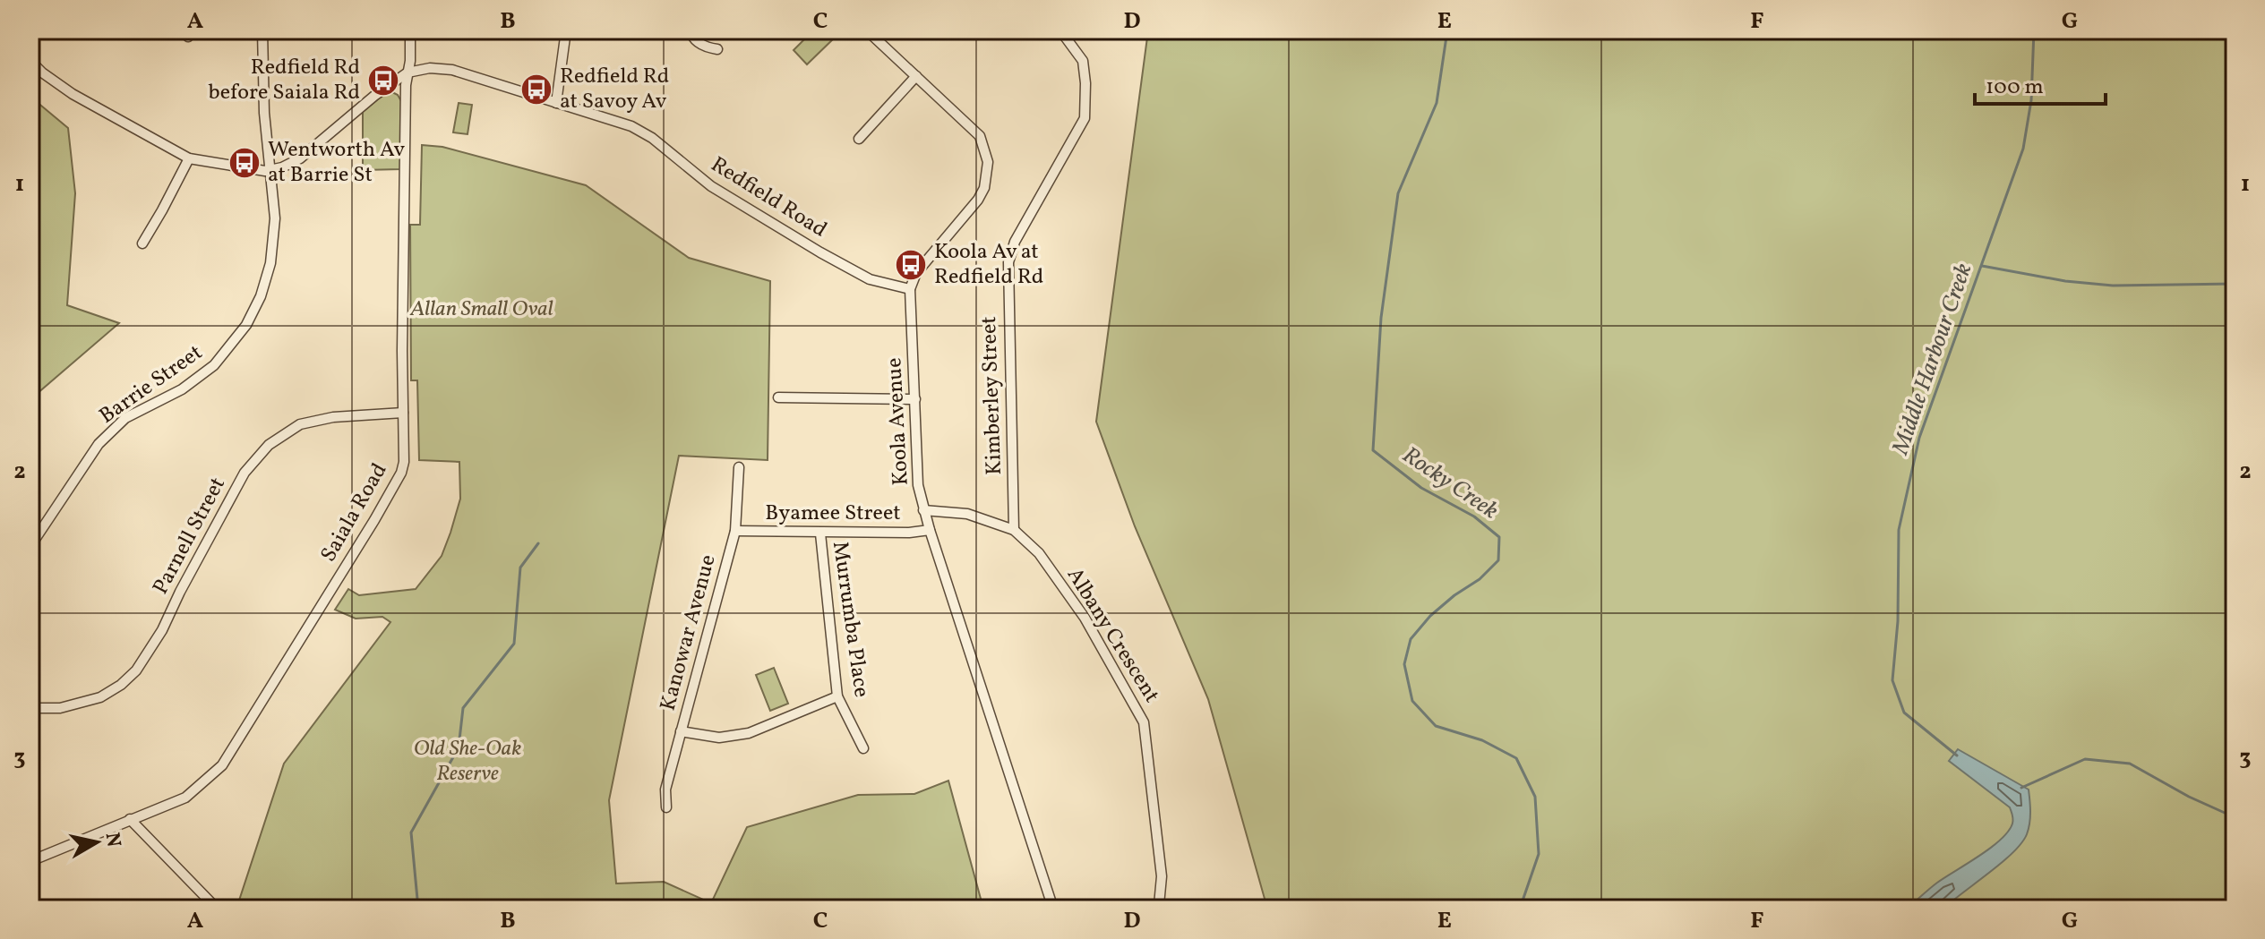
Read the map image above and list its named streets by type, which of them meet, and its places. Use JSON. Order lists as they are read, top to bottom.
{
  "streets": {
    "street": [
      "Redfield Road",
      "Barrie Street",
      "Kimberley Street",
      "Koola Avenue",
      "Saiala Road",
      "Byamee Street",
      "Parnell Street",
      "Murrumba Place",
      "Kanowar Avenue",
      "Albany Crescent"
    ]
  },
  "crossings": [
    ["Redfield Road", "Koola Avenue"],
    ["Redfield Road", "Saiala Road"],
    ["Kimberley Street", "Albany Crescent"],
    ["Koola Avenue", "Byamee Street"],
    ["Koola Avenue", "Albany Crescent"],
    ["Saiala Road", "Parnell Street"],
    ["Byamee Street", "Murrumba Place"],
    ["Byamee Street", "Kanowar Avenue"]
  ],
  "water": ["Middle Harbour Creek", "Rocky Creek"],
  "parks": ["Allan Small Oval", "Old She-Oak Reserve"],
  "places": {
    "bus stop": [
      "Redfield Rd before Saiala Rd",
      "Redfield Rd at Savoy Av",
      "Wentworth Av at Barrie St",
      "Koola Av at Redfield Rd"
    ]
  },
  "scale_bar": "100 m",
  "north": "right",
  "grid": {
    "columns": [
      "A",
      "B",
      "C",
      "D",
      "E",
      "F",
      "G"
    ],
    "rows": ["1", "2", "3"]
  }
}
